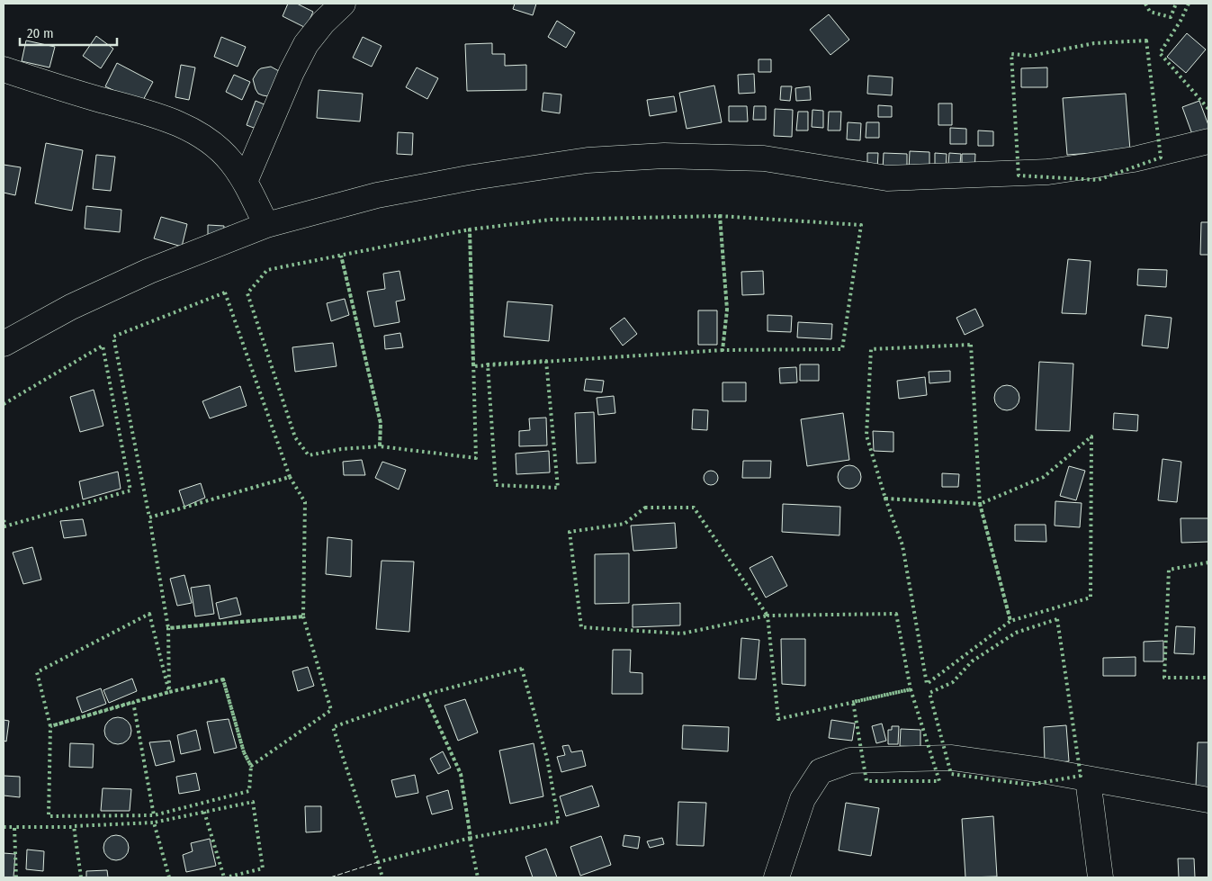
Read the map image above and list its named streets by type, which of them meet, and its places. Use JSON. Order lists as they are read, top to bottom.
{
  "scale_bar": "20 m"
}
